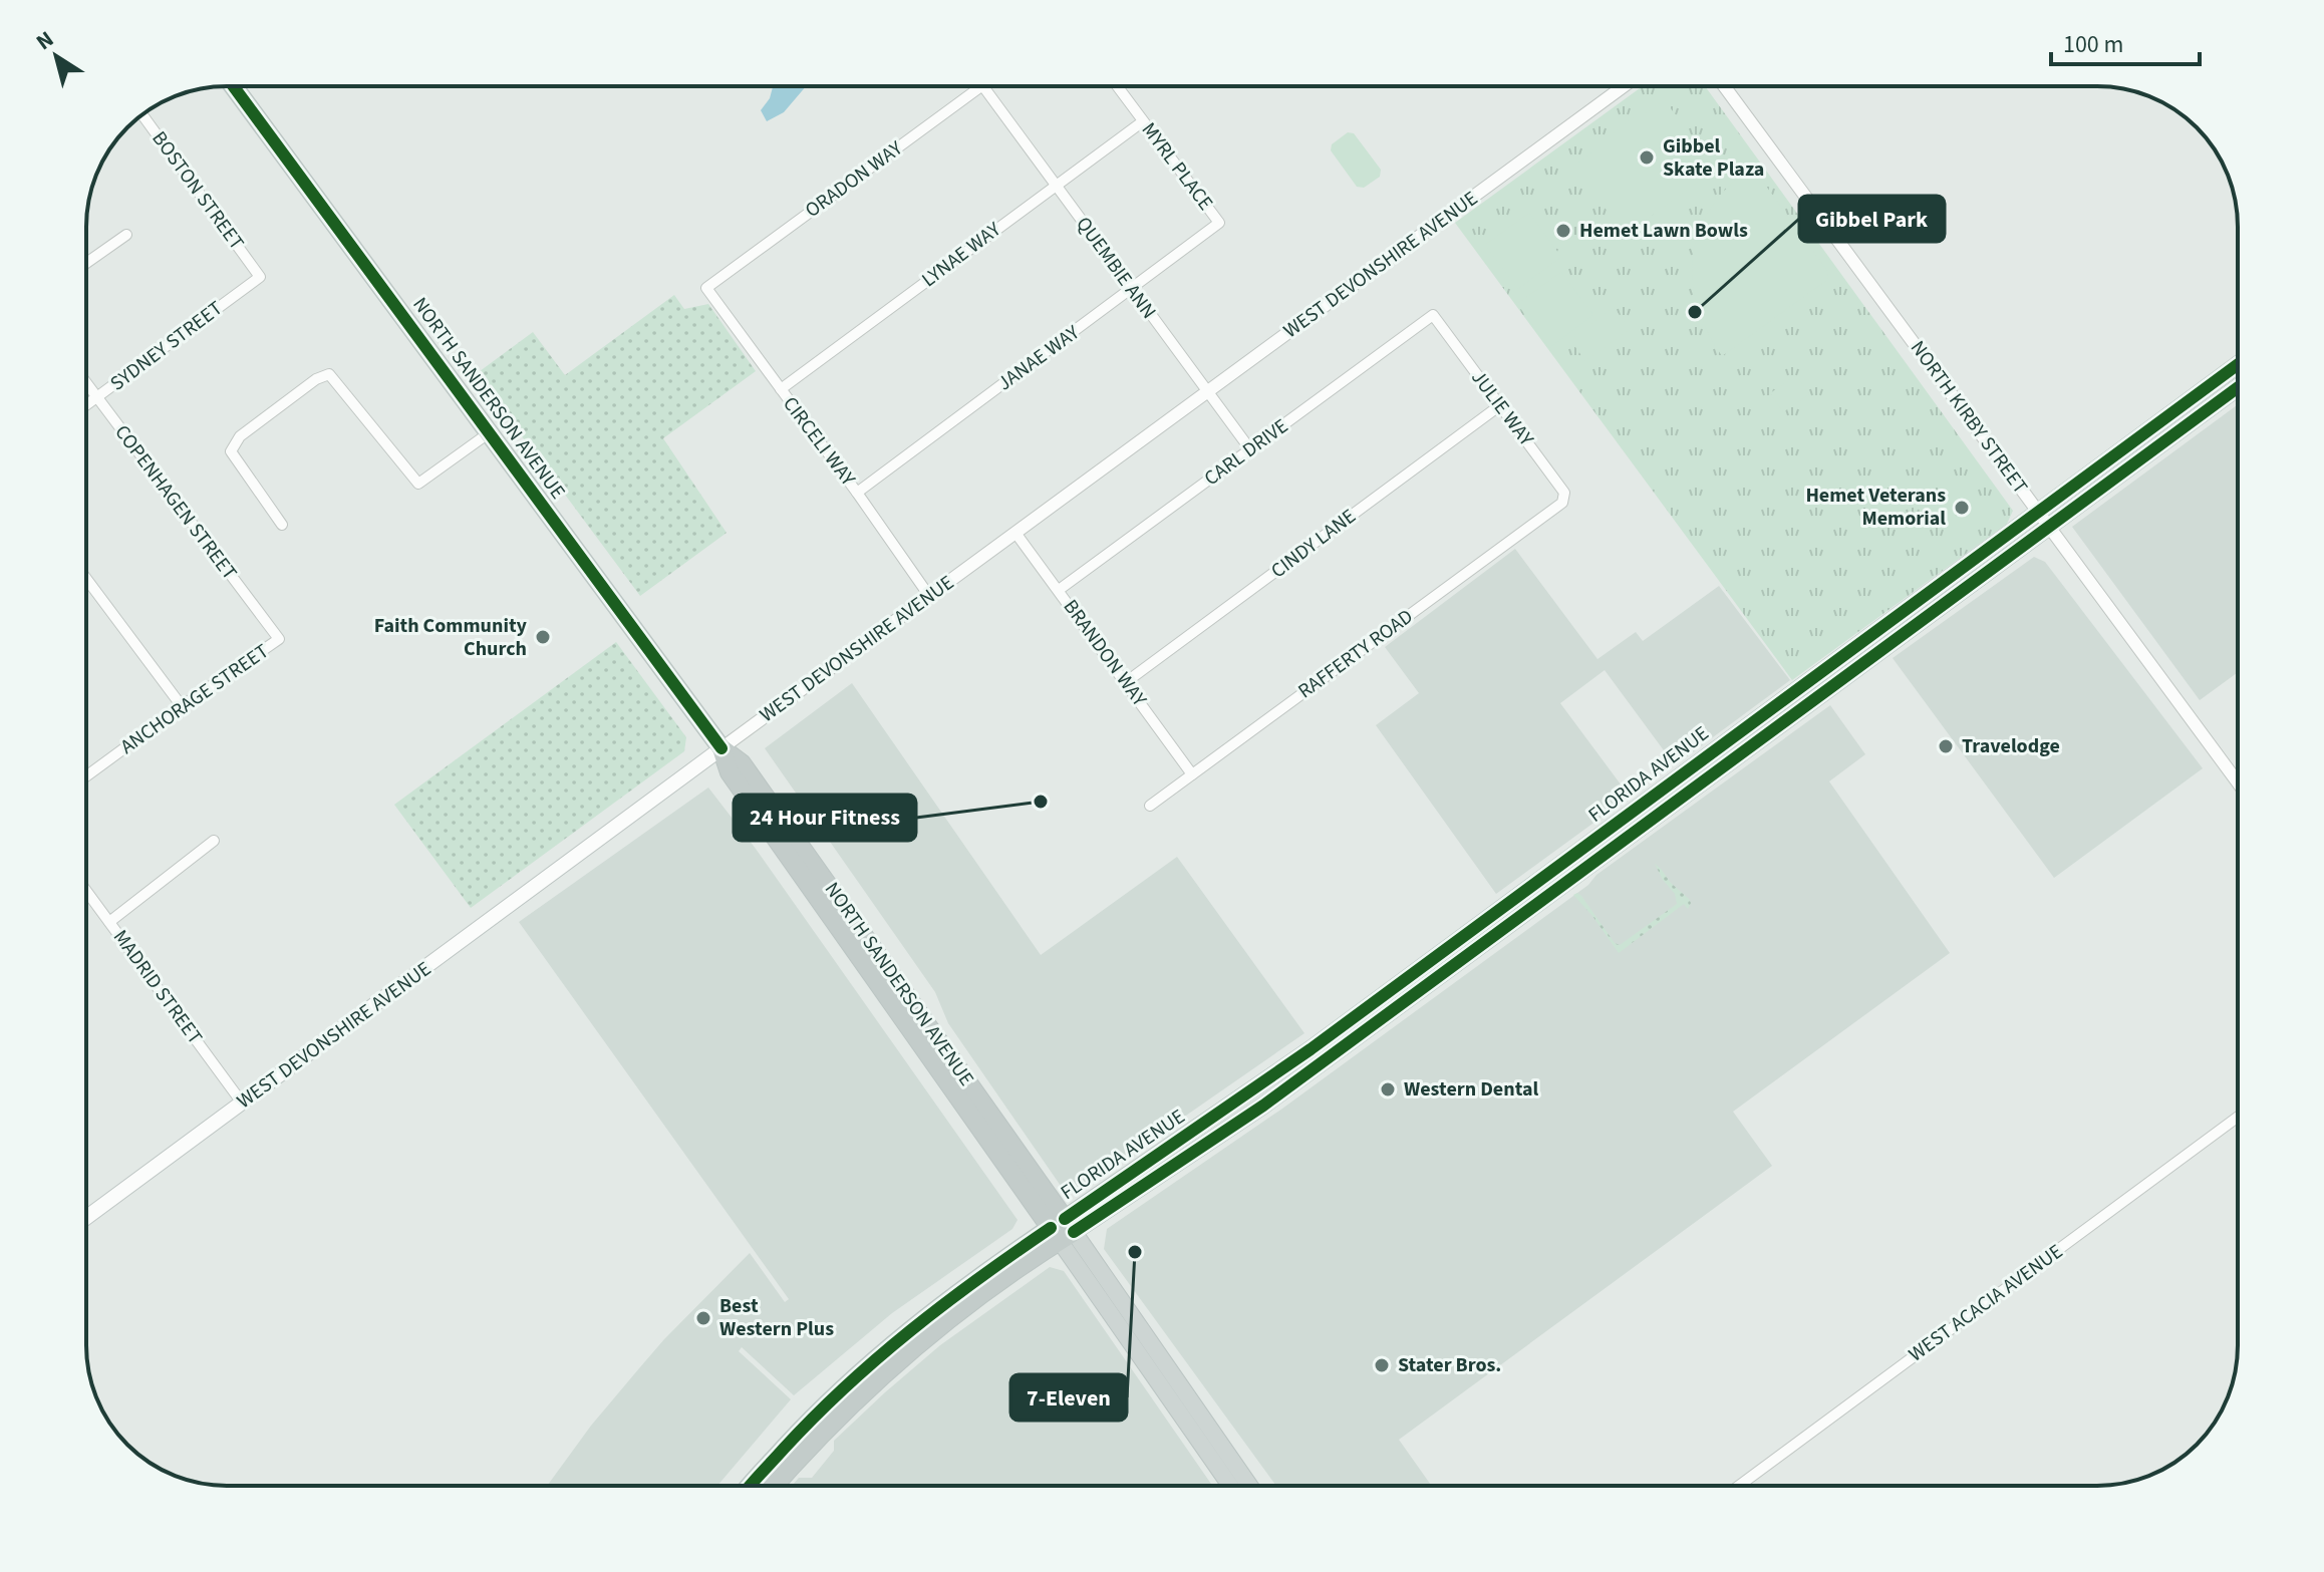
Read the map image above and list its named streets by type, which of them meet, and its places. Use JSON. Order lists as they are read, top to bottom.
{
  "streets": {
    "highway": ["NORTH SANDERSON AVENUE", "FLORIDA AVENUE"],
    "main road": ["WEST DEVONSHIRE AVENUE"],
    "street": [
      "MYRL PLACE",
      "ORADON WAY",
      "BOSTON STREET",
      "LYNAE WAY",
      "QUEMBIE ANN",
      "SYDNEY STREET",
      "JANAE WAY",
      "JULIE WAY",
      "NORTH KIRBY STREET",
      "CIRCELI WAY",
      "CARL DRIVE",
      "COPENHAGEN STREET",
      "CINDY LANE",
      "BRANDON WAY",
      "RAFFERTY ROAD",
      "ANCHORAGE STREET",
      "MADRID STREET",
      "WEST ACACIA AVENUE"
    ]
  },
  "crossings": [
    ["MYRL PLACE", "LYNAE WAY"],
    ["MYRL PLACE", "JANAE WAY"],
    ["ORADON WAY", "CIRCELI WAY"],
    ["BOSTON STREET", "SYDNEY STREET"],
    ["LYNAE WAY", "QUEMBIE ANN"],
    ["LYNAE WAY", "CIRCELI WAY"],
    ["WEST DEVONSHIRE AVENUE", "QUEMBIE ANN"],
    ["WEST DEVONSHIRE AVENUE", "NORTH SANDERSON AVENUE"],
    ["WEST DEVONSHIRE AVENUE", "CIRCELI WAY"],
    ["WEST DEVONSHIRE AVENUE", "BRANDON WAY"],
    ["WEST DEVONSHIRE AVENUE", "MADRID STREET"],
    ["QUEMBIE ANN", "JANAE WAY"],
    ["QUEMBIE ANN", "CARL DRIVE"],
    ["SYDNEY STREET", "COPENHAGEN STREET"],
    ["JANAE WAY", "CIRCELI WAY"],
    ["NORTH SANDERSON AVENUE", "FLORIDA AVENUE"],
    ["JULIE WAY", "CARL DRIVE"],
    ["JULIE WAY", "CINDY LANE"],
    ["JULIE WAY", "RAFFERTY ROAD"],
    ["NORTH KIRBY STREET", "FLORIDA AVENUE"],
    ["CARL DRIVE", "BRANDON WAY"],
    ["COPENHAGEN STREET", "ANCHORAGE STREET"],
    ["CINDY LANE", "BRANDON WAY"],
    ["BRANDON WAY", "RAFFERTY ROAD"]
  ],
  "places": [
    "Gibbel Skate Plaza",
    "Hemet Lawn Bowls",
    "Gibbel Park",
    "Hemet Veterans Memorial",
    "Faith Community Church",
    "Travelodge",
    "24 Hour Fitness",
    "Western Dental",
    "7-Eleven",
    "Best Western Plus",
    "Stater Bros."
  ],
  "scale_bar": "100 m",
  "north": "top left"
}
